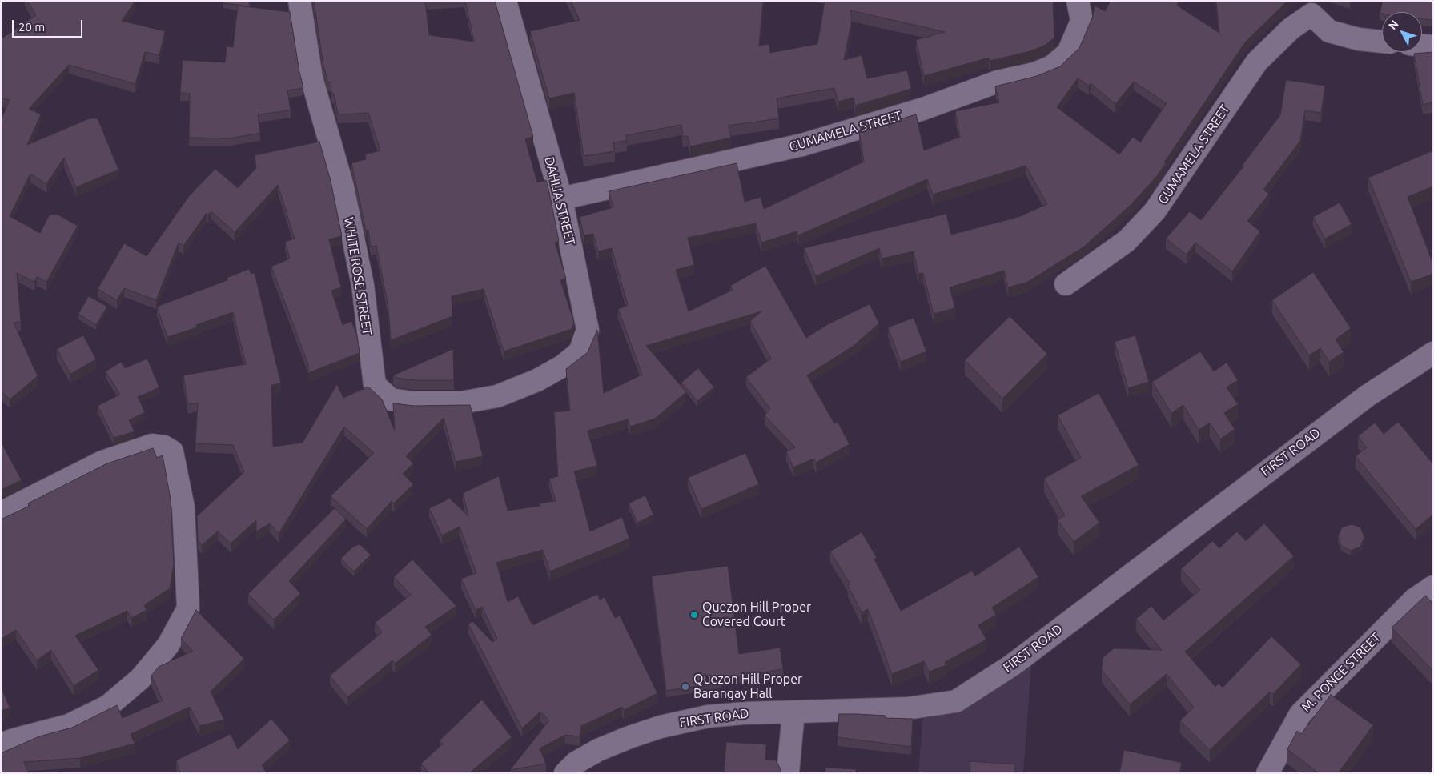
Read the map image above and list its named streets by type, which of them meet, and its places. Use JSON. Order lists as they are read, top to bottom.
{
  "streets": {
    "street": [
      "GUMAMELA STREET",
      "DAHLIA STREET",
      "WHITE ROSE STREET",
      "FIRST ROAD",
      "M. PONCE STREET"
    ]
  },
  "crossings": [
    ["GUMAMELA STREET", "DAHLIA STREET"],
    ["DAHLIA STREET", "WHITE ROSE STREET"]
  ],
  "places": ["Quezon Hill Proper Covered Court", "Quezon Hill Proper Barangay Hall"],
  "scale_bar": "20 m",
  "north": "top left"
}
